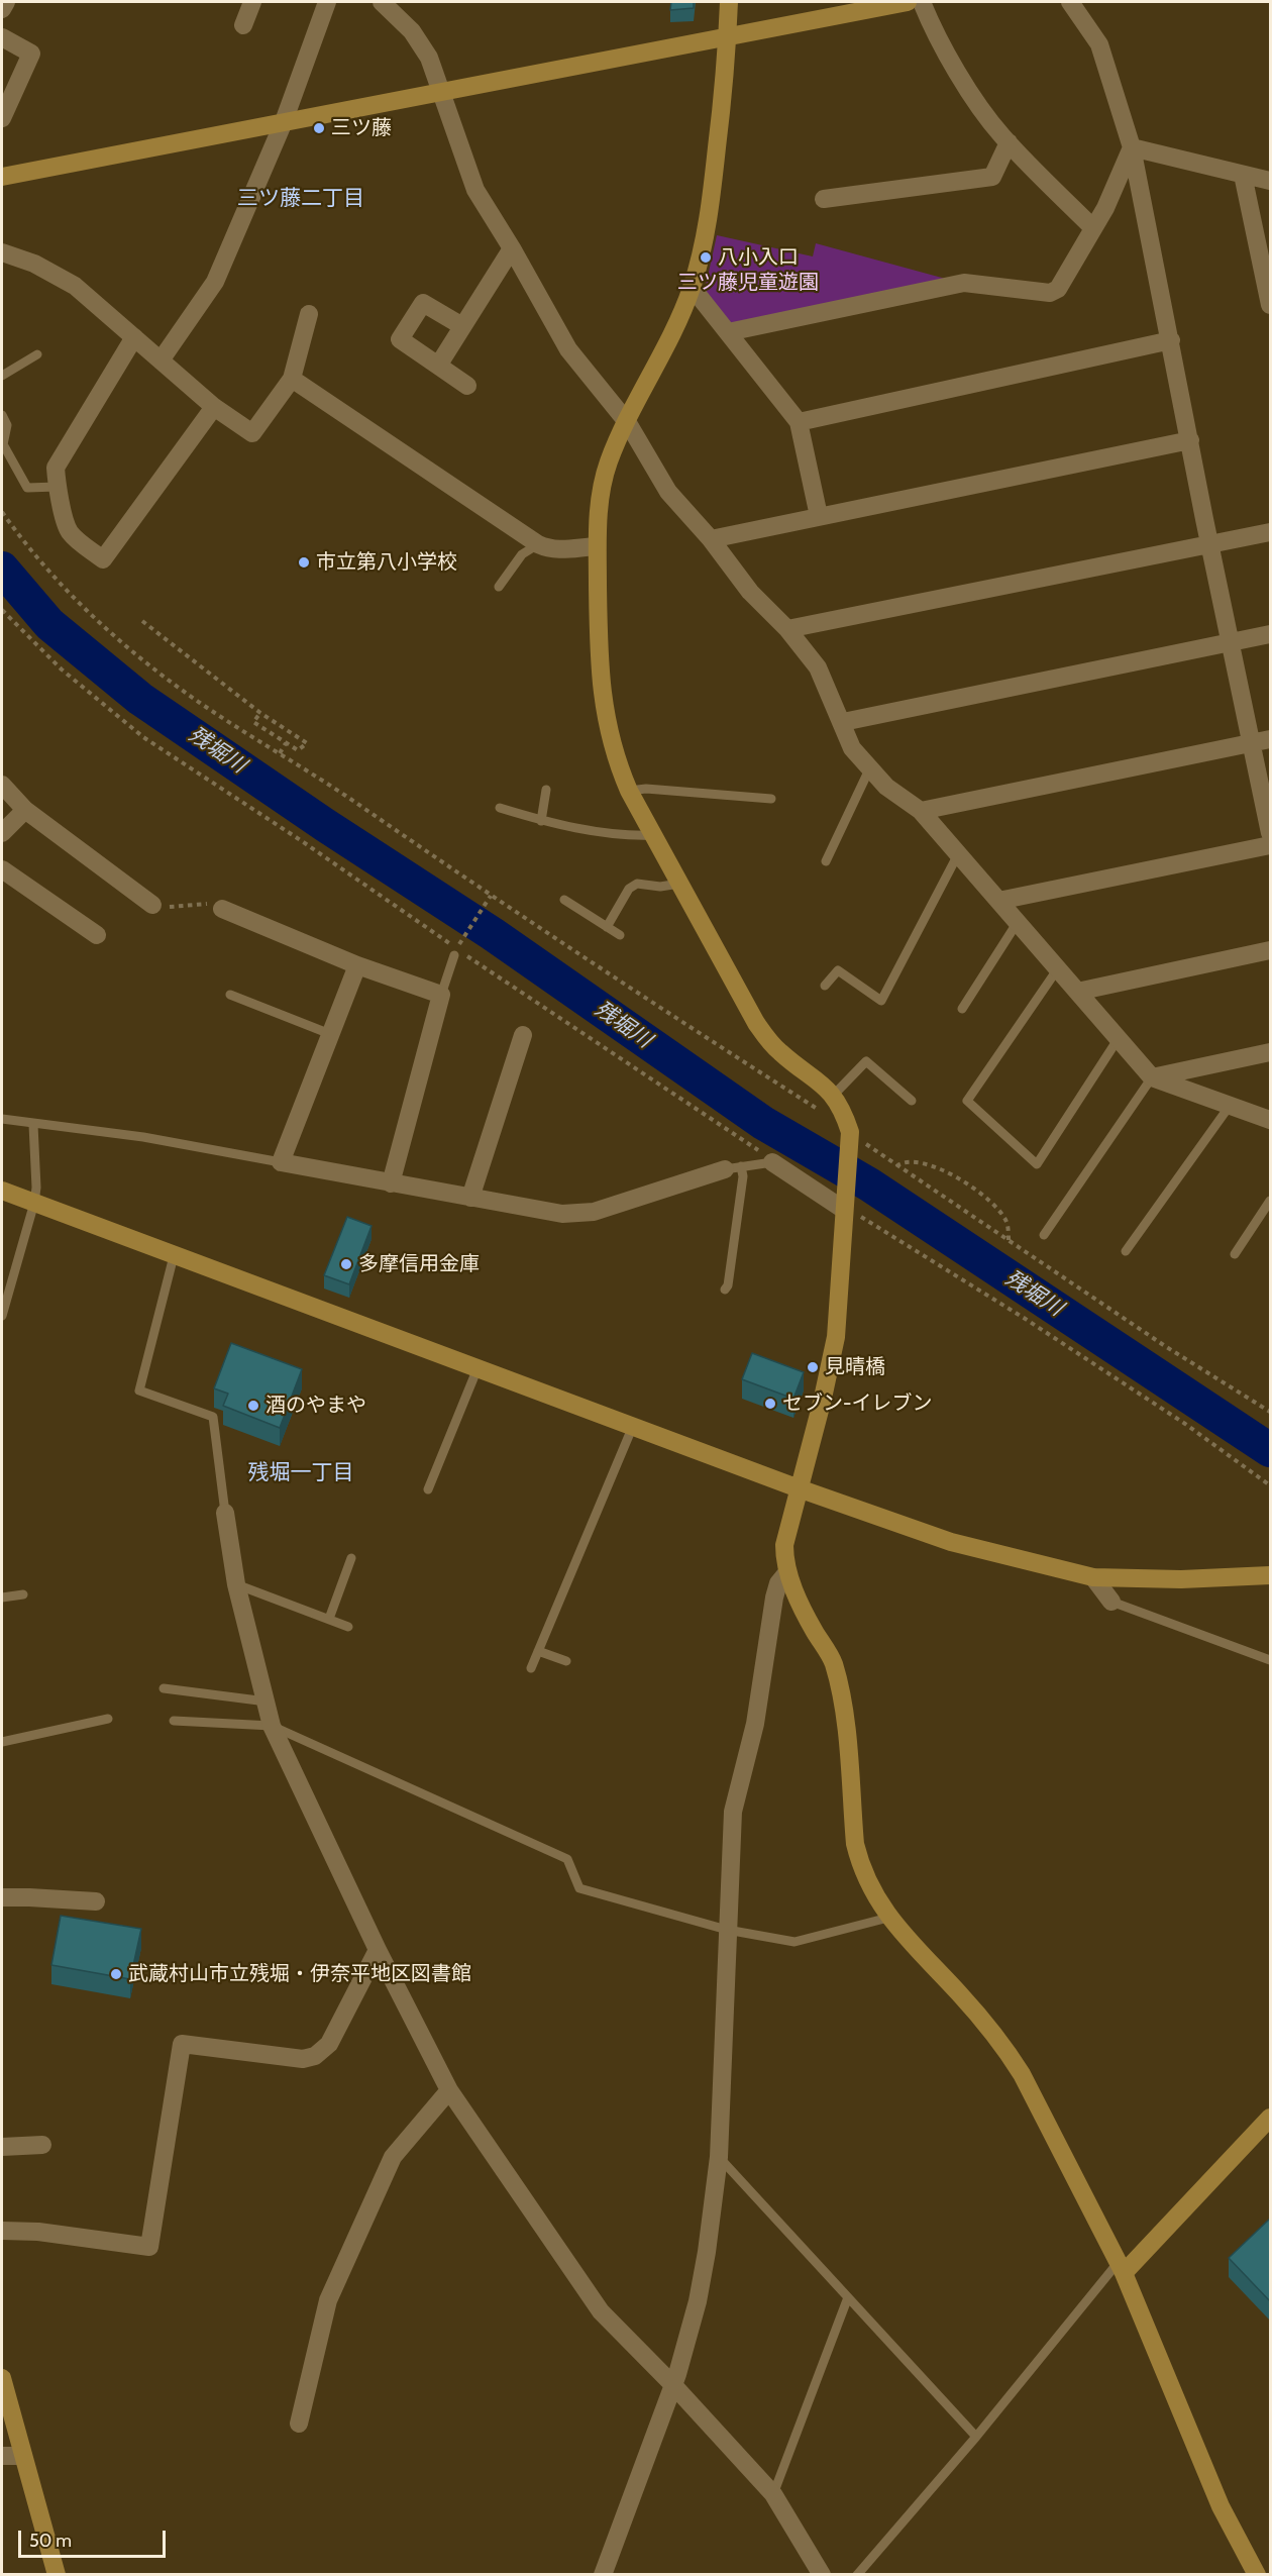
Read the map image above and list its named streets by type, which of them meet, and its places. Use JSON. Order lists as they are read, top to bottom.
{
  "districts": ["三ツ藤二丁目", "残堀一丁目"],
  "water": ["残堀川"],
  "parks": ["三ツ藤児童遊園"],
  "places": [
    "三ツ藤",
    "八小入口",
    "市立第八小学校",
    "多摩信用金庫",
    "見晴橋",
    "セブン-イレブン",
    "酒のやまや",
    "武蔵村山市立残堀・伊奈平地区図書館"
  ],
  "scale_bar": "50 m"
}
